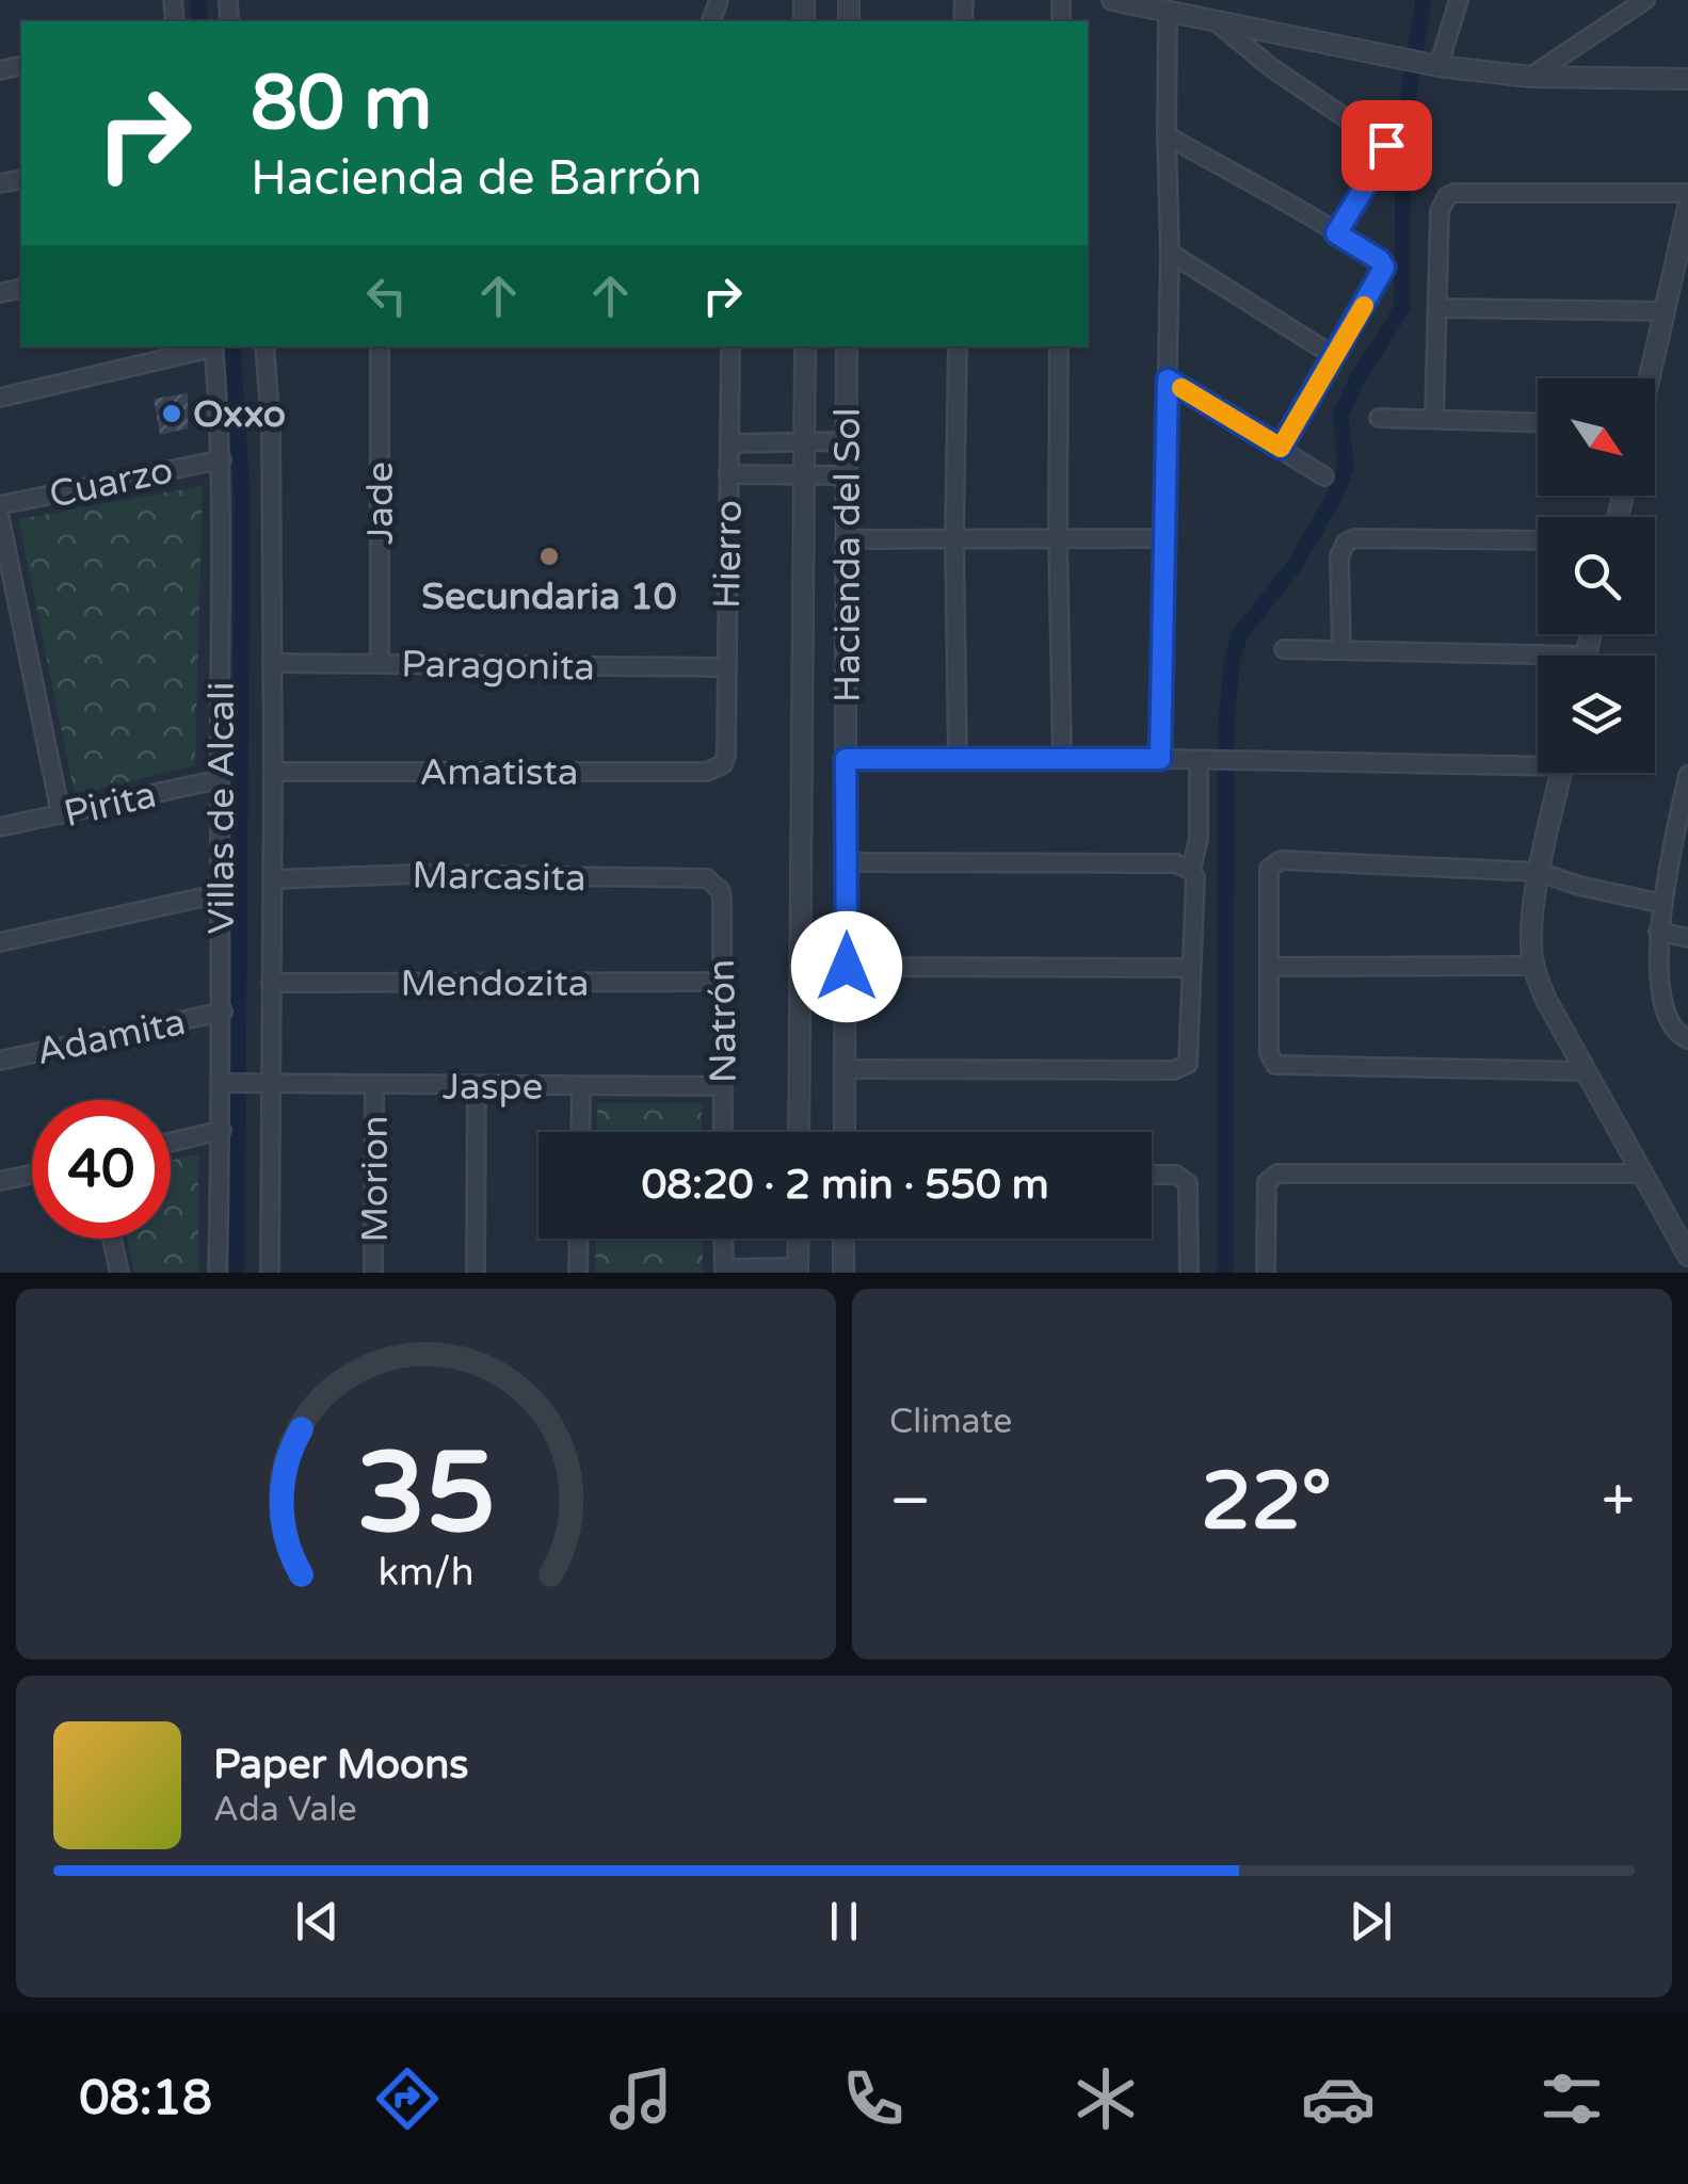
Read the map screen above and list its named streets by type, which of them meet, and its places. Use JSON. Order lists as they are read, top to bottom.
{
  "streets": {
    "street": [
      "Cuarzo",
      "Jade",
      "Hierro",
      "Hacienda del Sol",
      "Paragonita",
      "Amatista",
      "Pirita",
      "Villas de Alcali",
      "Marcasita",
      "Mendozita",
      "Natrón",
      "Adamita",
      "Jaspe",
      "Morion"
    ]
  },
  "crossings": [
    ["Cuarzo", "Villas de Alcali"],
    ["Jade", "Paragonita"],
    ["Hierro", "Paragonita"],
    ["Hierro", "Amatista"],
    ["Paragonita", "Villas de Alcali"],
    ["Amatista", "Villas de Alcali"],
    ["Pirita", "Villas de Alcali"],
    ["Villas de Alcali", "Marcasita"],
    ["Villas de Alcali", "Mendozita"],
    ["Villas de Alcali", "Adamita"],
    ["Villas de Alcali", "Jaspe"],
    ["Marcasita", "Natrón"],
    ["Mendozita", "Natrón"],
    ["Natrón", "Jaspe"],
    ["Jaspe", "Morion"]
  ],
  "places": ["Oxxo", "Secundaria 10"],
  "north": "bottom right",
  "page": {
    "turn": ["80 m", "Hacienda de Barrón"],
    "limit": "40",
    "trip": "08:20 · 2 min · 550 m",
    "tile": "Climate",
    "heat": ["−", "22°", "+"],
    "song": ["Paper Moons", "Ada Vale"],
    "tabs": "08:18",
    "gauge": ["35", "km/h"]
  }
}
